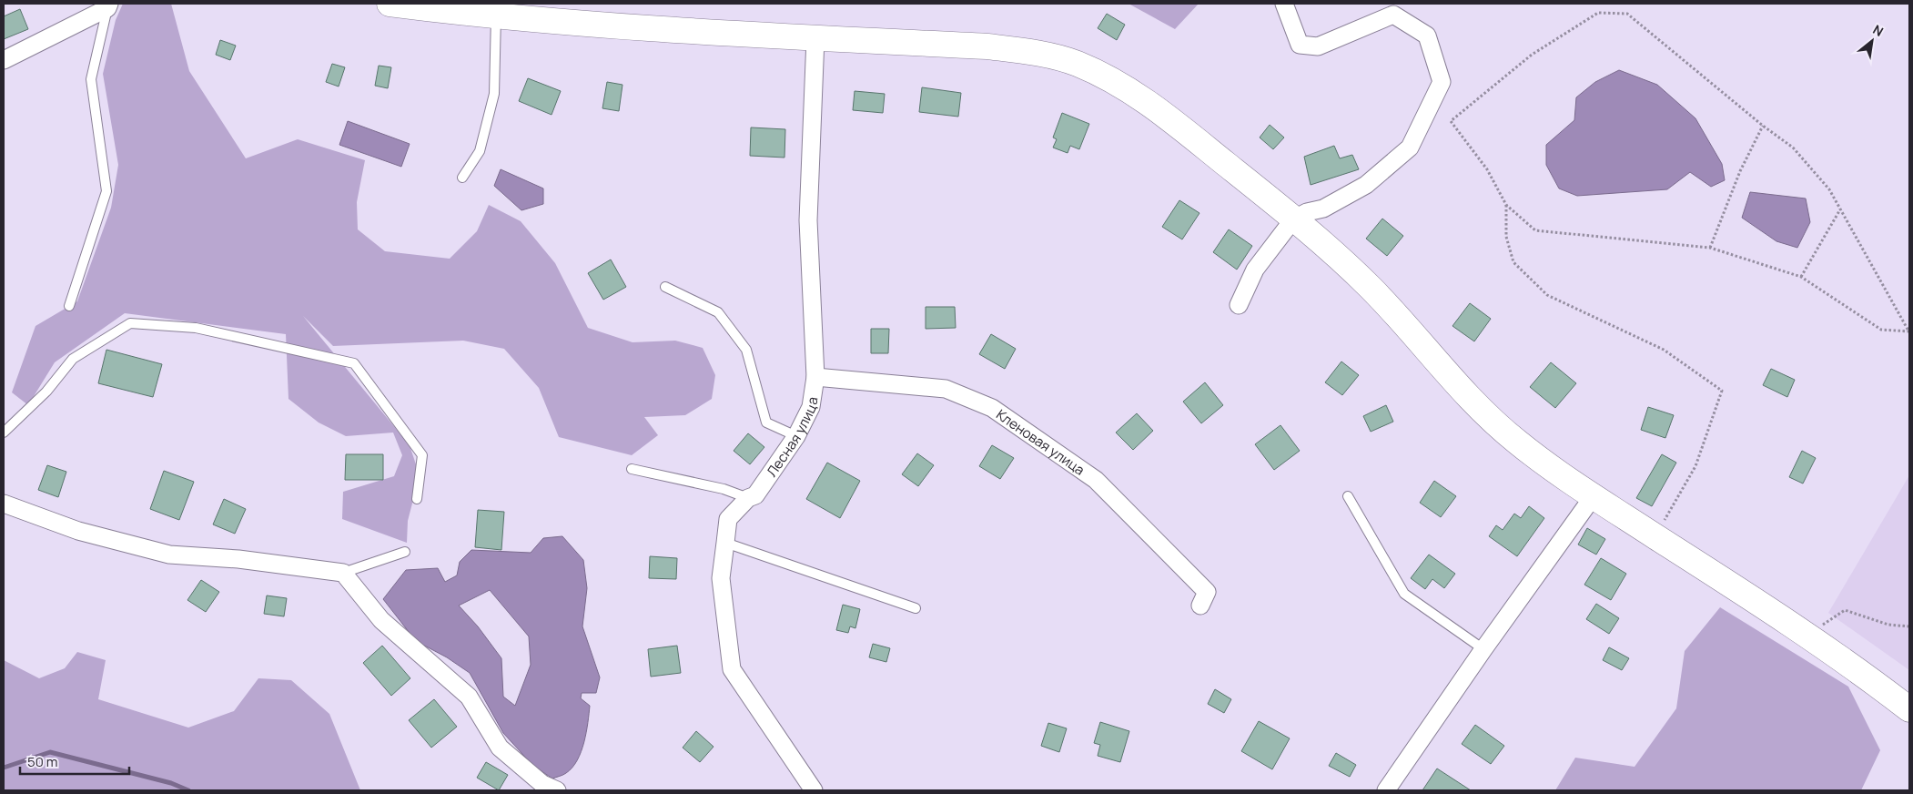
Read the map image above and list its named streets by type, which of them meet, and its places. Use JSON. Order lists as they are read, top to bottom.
{
  "streets": {
    "street": ["Лесная улица", "Кленовая улица"]
  },
  "crossings": [
    ["Лесная улица", "Кленовая улица"]
  ],
  "scale_bar": "50 m",
  "north": "top right"
}
